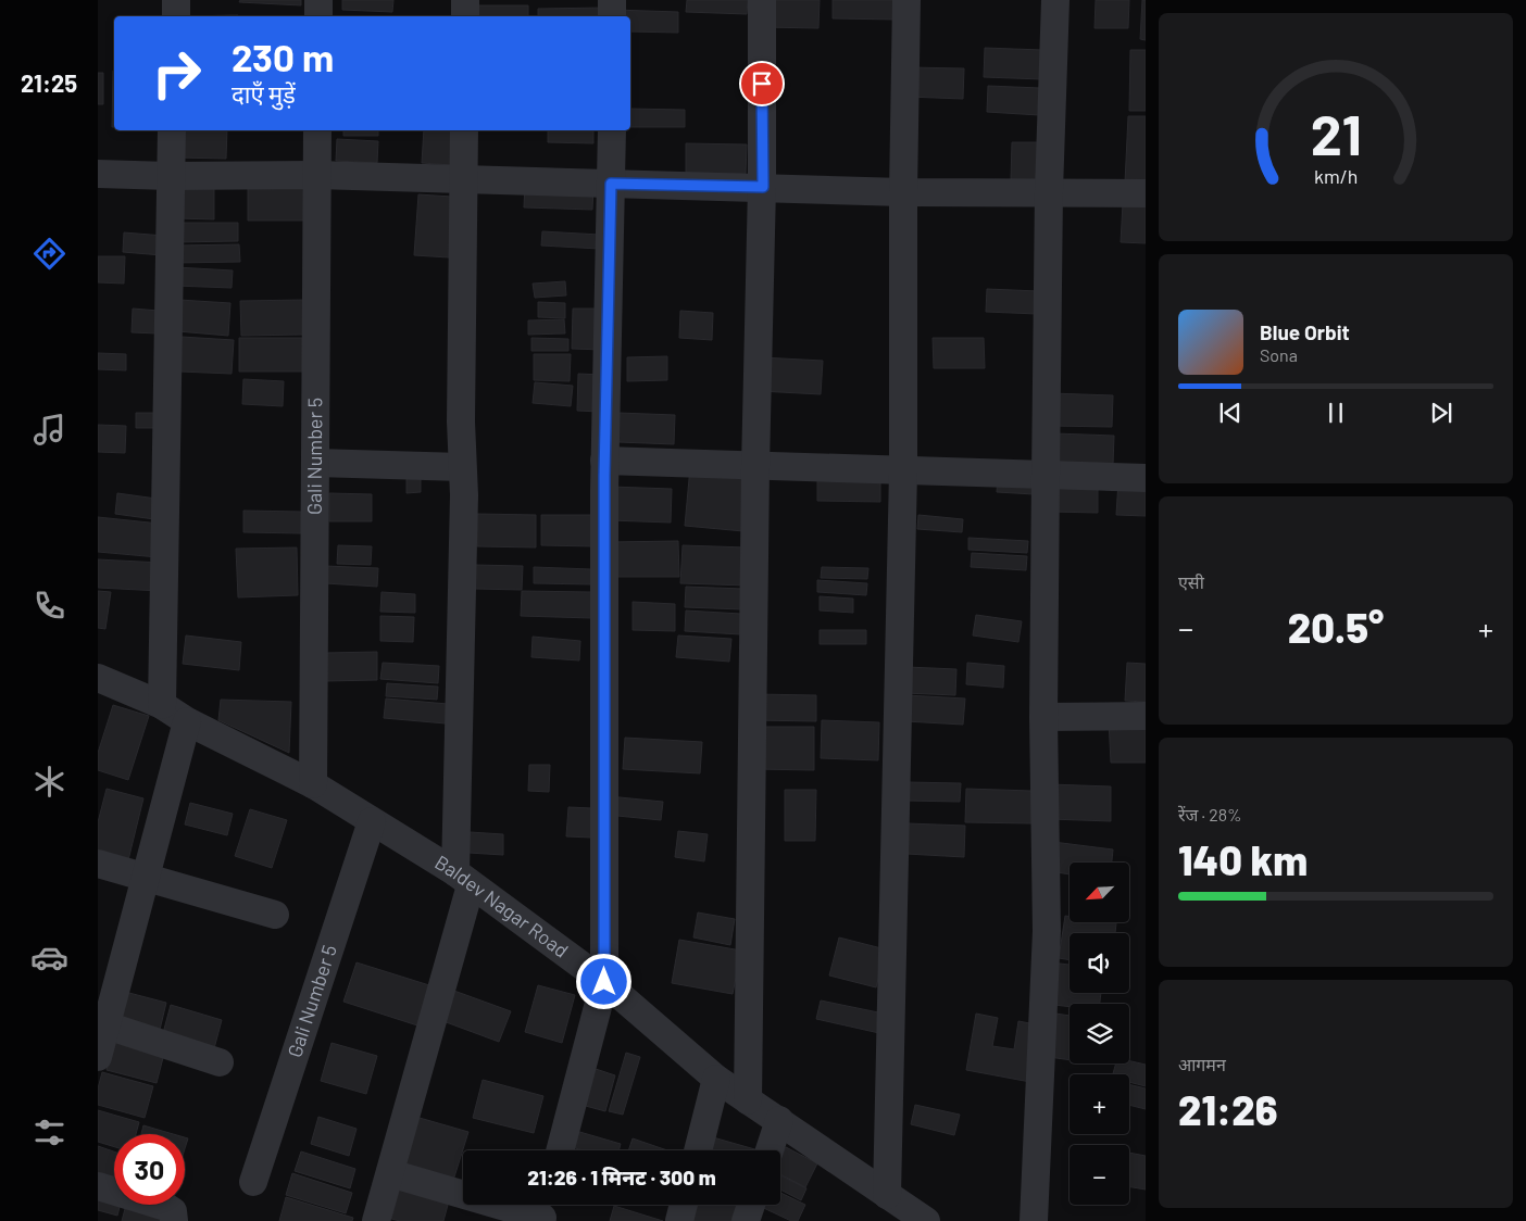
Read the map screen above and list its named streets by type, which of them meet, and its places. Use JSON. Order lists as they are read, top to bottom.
{
  "streets": {
    "street": ["Gali Number 5", "Baldev Nagar Road"]
  },
  "crossings": [
    ["Gali Number 5", "Baldev Nagar Road"]
  ],
  "north": "bottom left",
  "page": {
    "tabs": "21:25",
    "turn": ["230 m", "दाएँ मुड़ें"],
    "song": ["Blue Orbit", "Sona"],
    "tile": [
      "एसी",
      ["रेंज · 28%", "140 km"],
      ["आगमन", "21:26"]
    ],
    "heat": ["−", "20.5°", "+"],
    "map_buttons": ["+", "−"],
    "limit": "30",
    "trip": "21:26 · 1 मिनट · 300 m",
    "gauge": ["21", "km/h"]
  }
}
